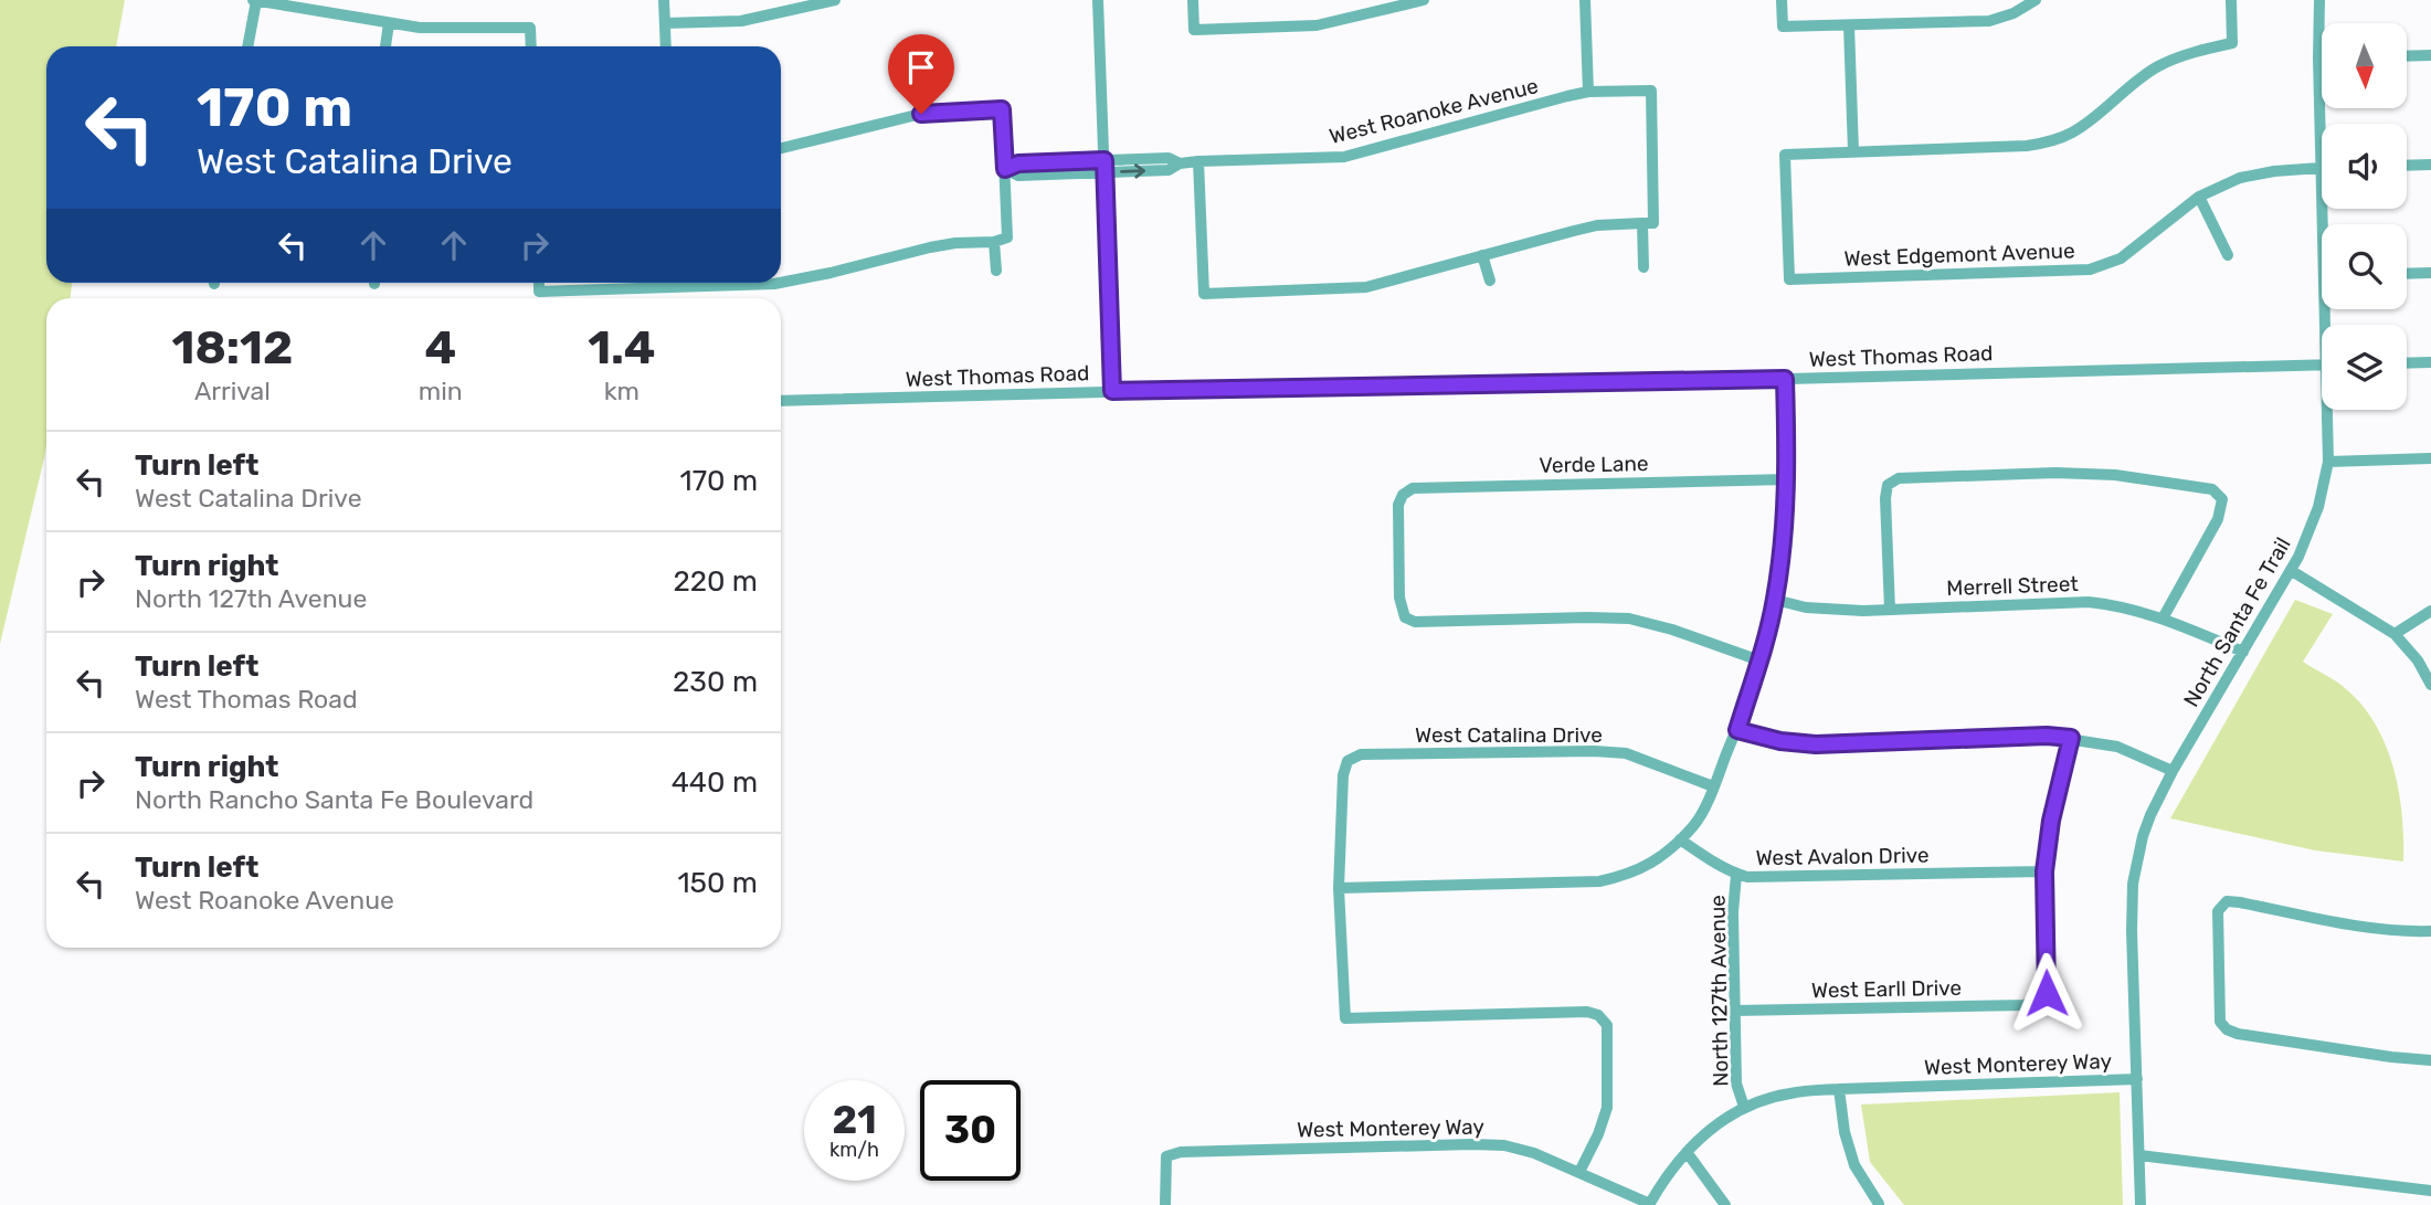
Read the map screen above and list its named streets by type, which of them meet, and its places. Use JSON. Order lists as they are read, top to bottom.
{
  "streets": {
    "street": [
      "West Roanoke Avenue",
      "West Edgemont Avenue",
      "West Thomas Road",
      "Verde Lane",
      "Merrell Street",
      "North Santa Fe Trail",
      "West Catalina Drive",
      "West Avalon Drive",
      "West Earll Drive",
      "North 127th Avenue",
      "West Monterey Way"
    ]
  },
  "crossings": [
    ["West Edgemont Avenue", "North Santa Fe Trail"],
    ["Merrell Street", "North Santa Fe Trail"],
    ["North Santa Fe Trail", "West Monterey Way"],
    ["West Avalon Drive", "West Earll Drive"],
    ["West Avalon Drive", "North 127th Avenue"],
    ["West Earll Drive", "North 127th Avenue"],
    ["North 127th Avenue", "West Monterey Way"]
  ],
  "north": "bottom",
  "page": {
    "turn": ["170 m", "West Catalina Drive"],
    "eta": [
      "18:12",
      "Arrival",
      "4",
      "min",
      "1.4",
      "km"
    ],
    "list": [
      {
        "name": "Turn left",
        "note": "West Catalina Drive",
        "value": "170 m"
      },
      {
        "name": "Turn right",
        "note": "North 127th Avenue",
        "value": "220 m"
      },
      {
        "name": "Turn left",
        "note": "West Thomas Road",
        "value": "230 m"
      },
      {
        "name": "Turn right",
        "note": "North Rancho Santa Fe Boulevard",
        "value": "440 m"
      },
      {
        "name": "Turn left",
        "note": "West Roanoke Avenue",
        "value": "150 m"
      }
    ],
    "speed": "21 km/h",
    "limit": "30"
  }
}
